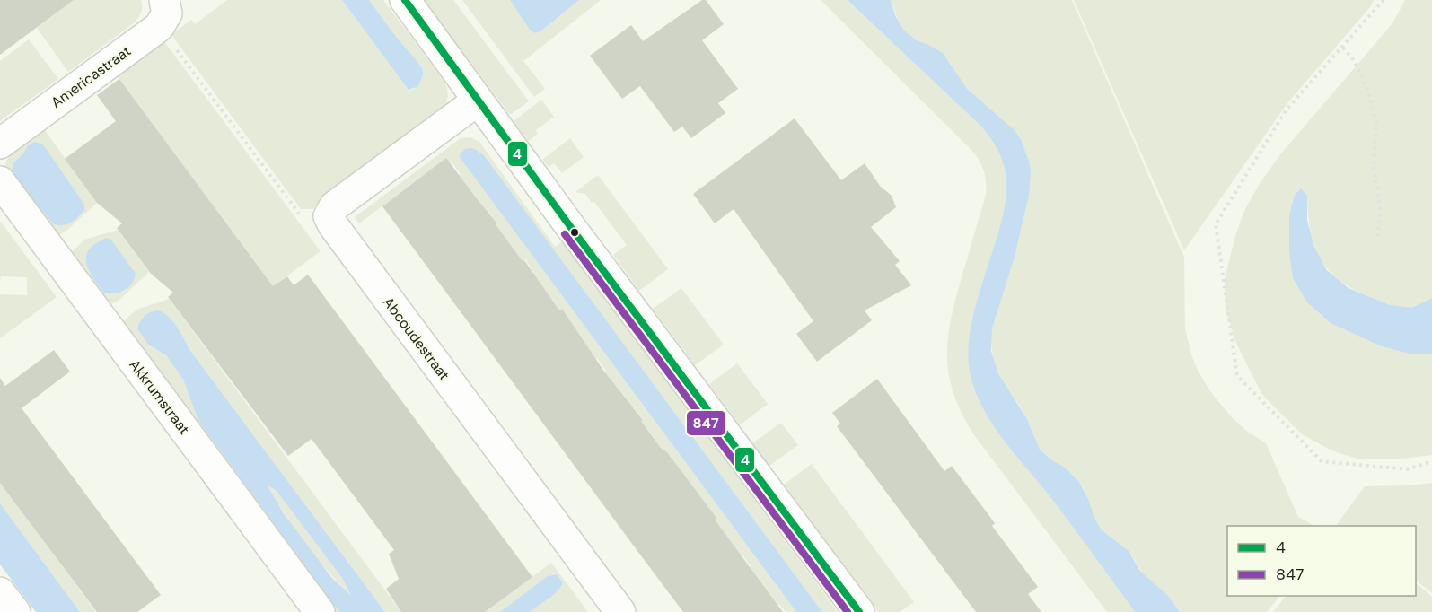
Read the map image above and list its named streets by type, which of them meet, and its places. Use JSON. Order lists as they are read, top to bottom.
{
  "streets": {
    "street": ["Americastraat", "Abcoudestraat", "Akkrumstraat"]
  },
  "lines": ["transit line 4", "transit line 847"],
  "legend": ["4", "847"]
}
